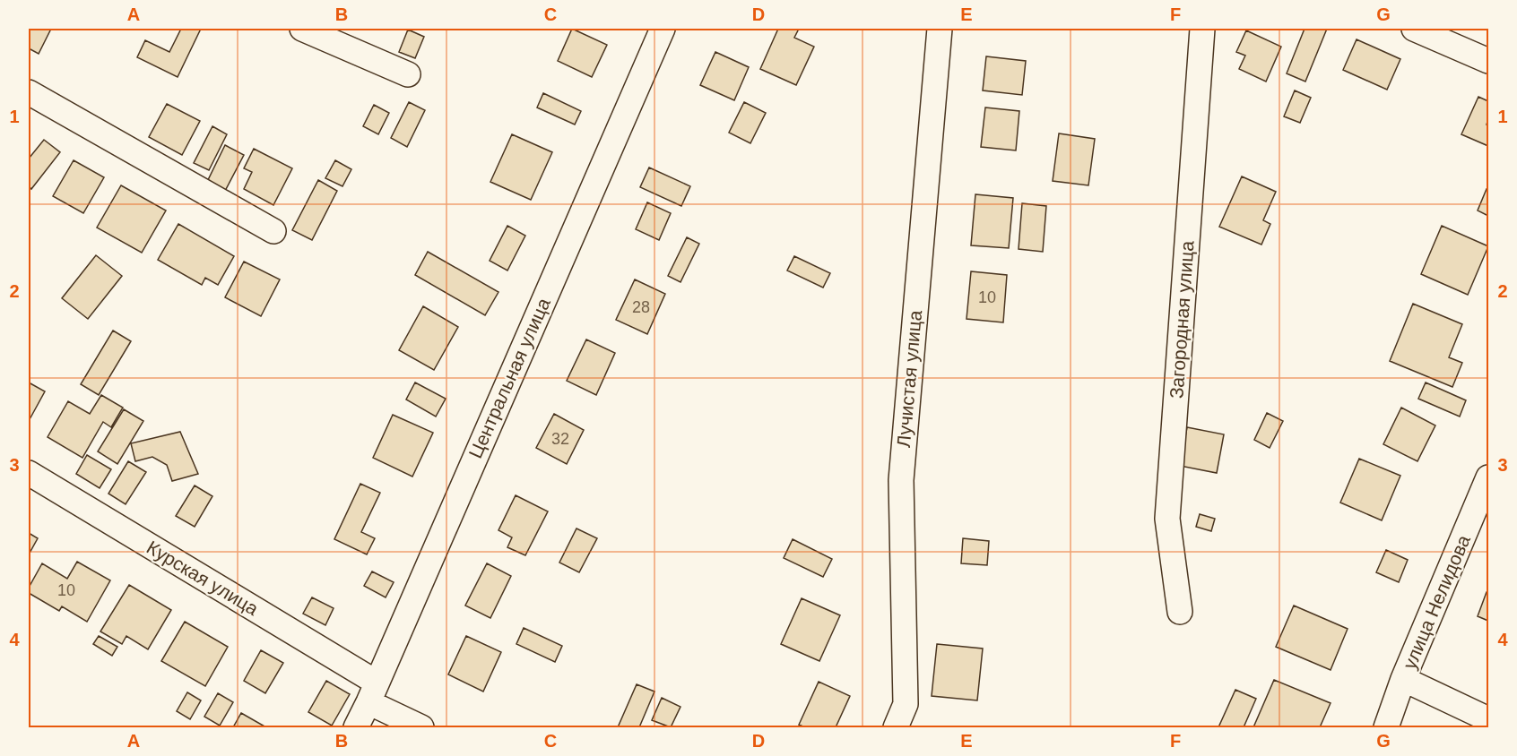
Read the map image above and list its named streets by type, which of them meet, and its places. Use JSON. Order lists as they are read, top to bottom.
{
  "streets": {
    "street": [
      "Загородная улица",
      "Центральная улица",
      "Лучистая улица",
      "Курская улица",
      "улица Нелидова"
    ]
  },
  "crossings": [
    ["Центральная улица", "Курская улица"]
  ],
  "house_numbers": [
    "10",
    "28",
    "32",
    "10"
  ],
  "grid": {
    "columns": [
      "A",
      "B",
      "C",
      "D",
      "E",
      "F",
      "G"
    ],
    "rows": [
      "1",
      "2",
      "3",
      "4"
    ]
  }
}
